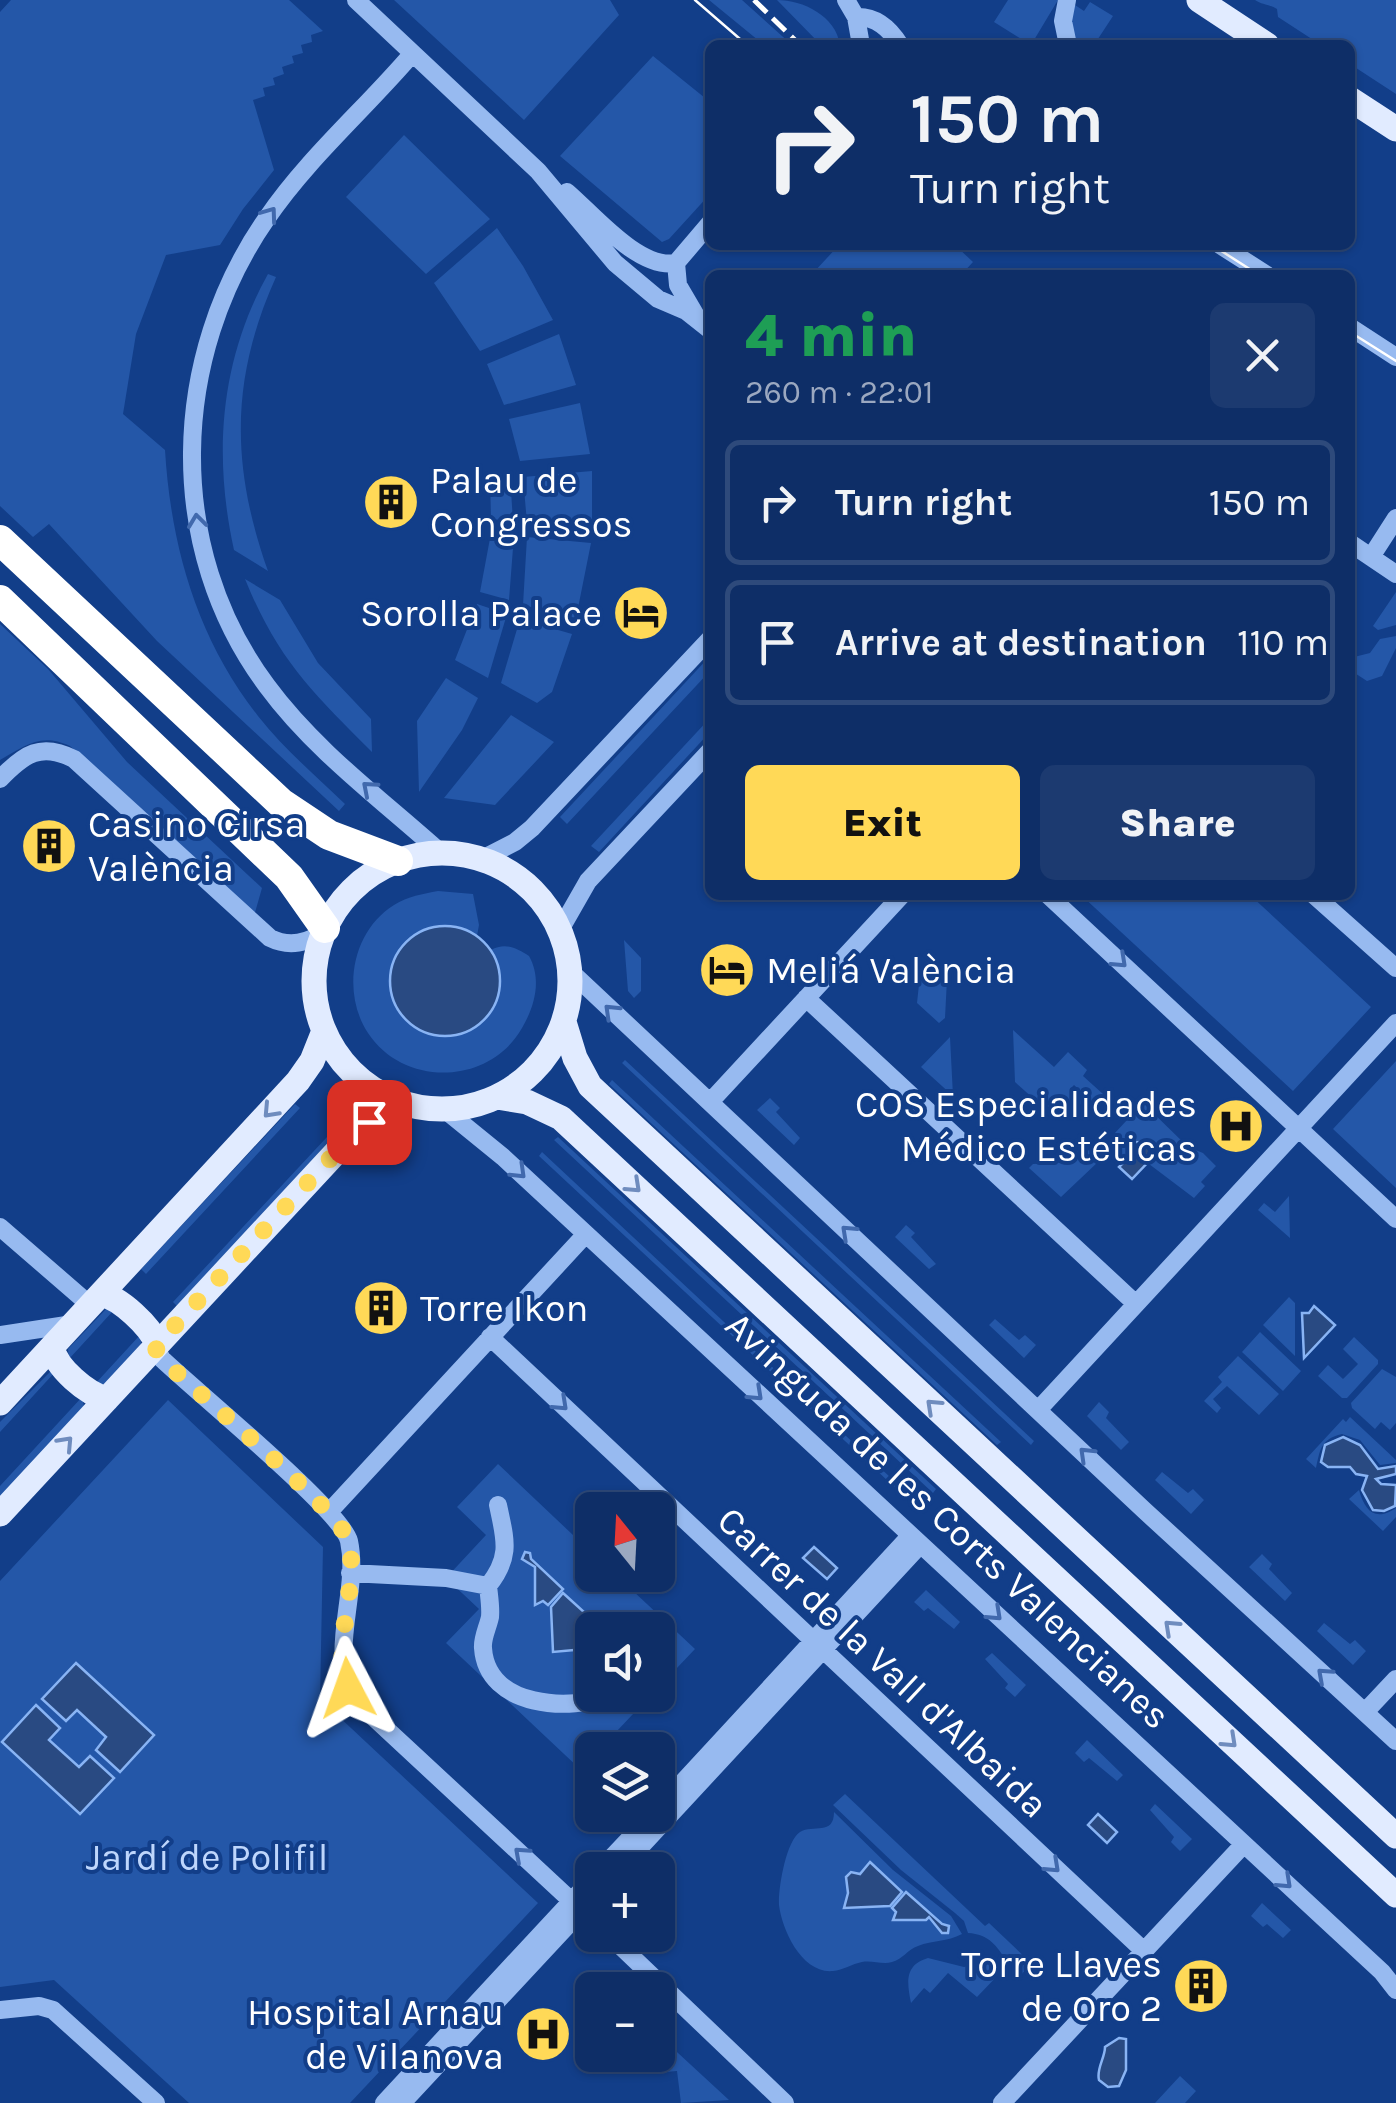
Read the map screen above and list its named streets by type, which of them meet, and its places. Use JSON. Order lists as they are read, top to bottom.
{
  "streets": {
    "main road": ["Avinguda de les Corts Valencianes"],
    "street": ["Carrer de la Vall d'Albaida"]
  },
  "one_way": ["Carrer de la Vall d'Albaida"],
  "parks": ["Jardí de Polifil"],
  "places": {
    "building": [
      "Palau de Congressos",
      "Casino Cirsa València",
      "Torre Ikon",
      "Torre Llaves de Oro 2"
    ],
    "hotel": ["Sorolla Palace", "Meliá València"],
    "hospital": ["COS Especialidades Médico Estéticas", "Hospital Arnau de Vilanova"]
  },
  "north": "top",
  "page": {
    "turn": ["150 m", "Turn right"],
    "heading": ["4 min", "260 m · 22:01"],
    "list": [
      {
        "name": "Turn right",
        "value": "150 m"
      },
      {
        "name": "Arrive at destination",
        "value": "110 m"
      }
    ],
    "buttons": ["Exit", "Share"],
    "map_buttons": ["+", "−"]
  }
}
